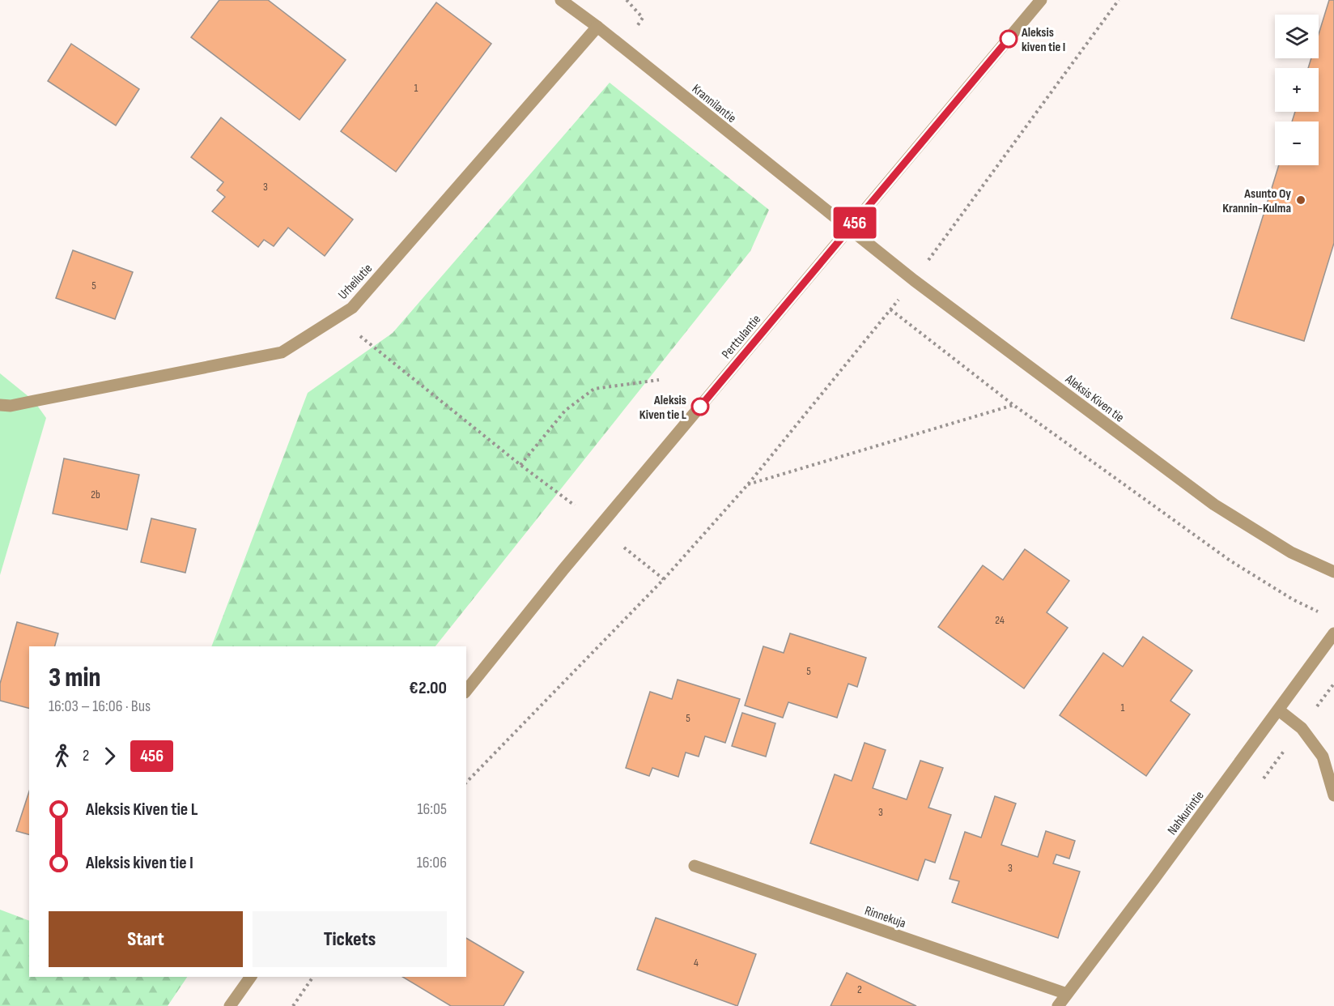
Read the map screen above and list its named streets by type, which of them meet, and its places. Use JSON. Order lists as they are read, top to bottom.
{
  "streets": {
    "street": [
      "Krannilantie",
      "Urheilutie",
      "Perttulantie",
      "Aleksis Kiven tie",
      "Nahkurintie",
      "Rinnekuja"
    ]
  },
  "crossings": [
    ["Krannilantie", "Urheilutie"],
    ["Krannilantie", "Perttulantie"],
    ["Krannilantie", "Aleksis Kiven tie"],
    ["Perttulantie", "Aleksis Kiven tie"],
    ["Nahkurintie", "Rinnekuja"]
  ],
  "places": ["Aleksis kiven tie I", "Asunto Oy Krannin-Kulma", "Aleksis Kiven tie L"],
  "lines": ["bus line 456"],
  "house_numbers": [
    "1",
    "3",
    "5",
    "2b",
    "24",
    "5",
    "1",
    "5",
    "3",
    "3",
    "4",
    "2"
  ],
  "page": {
    "on_map": "456",
    "map_buttons": ["+", "−"],
    "heading": ["3 min", "16:03 – 16:06 · Bus", "€2.00"],
    "legs": ["2", "456"],
    "list": [
      {
        "name": "Aleksis Kiven tie L",
        "value": "16:05"
      },
      {
        "name": "Aleksis kiven tie I",
        "value": "16:06"
      }
    ],
    "buttons": ["Start", "Tickets"]
  }
}
